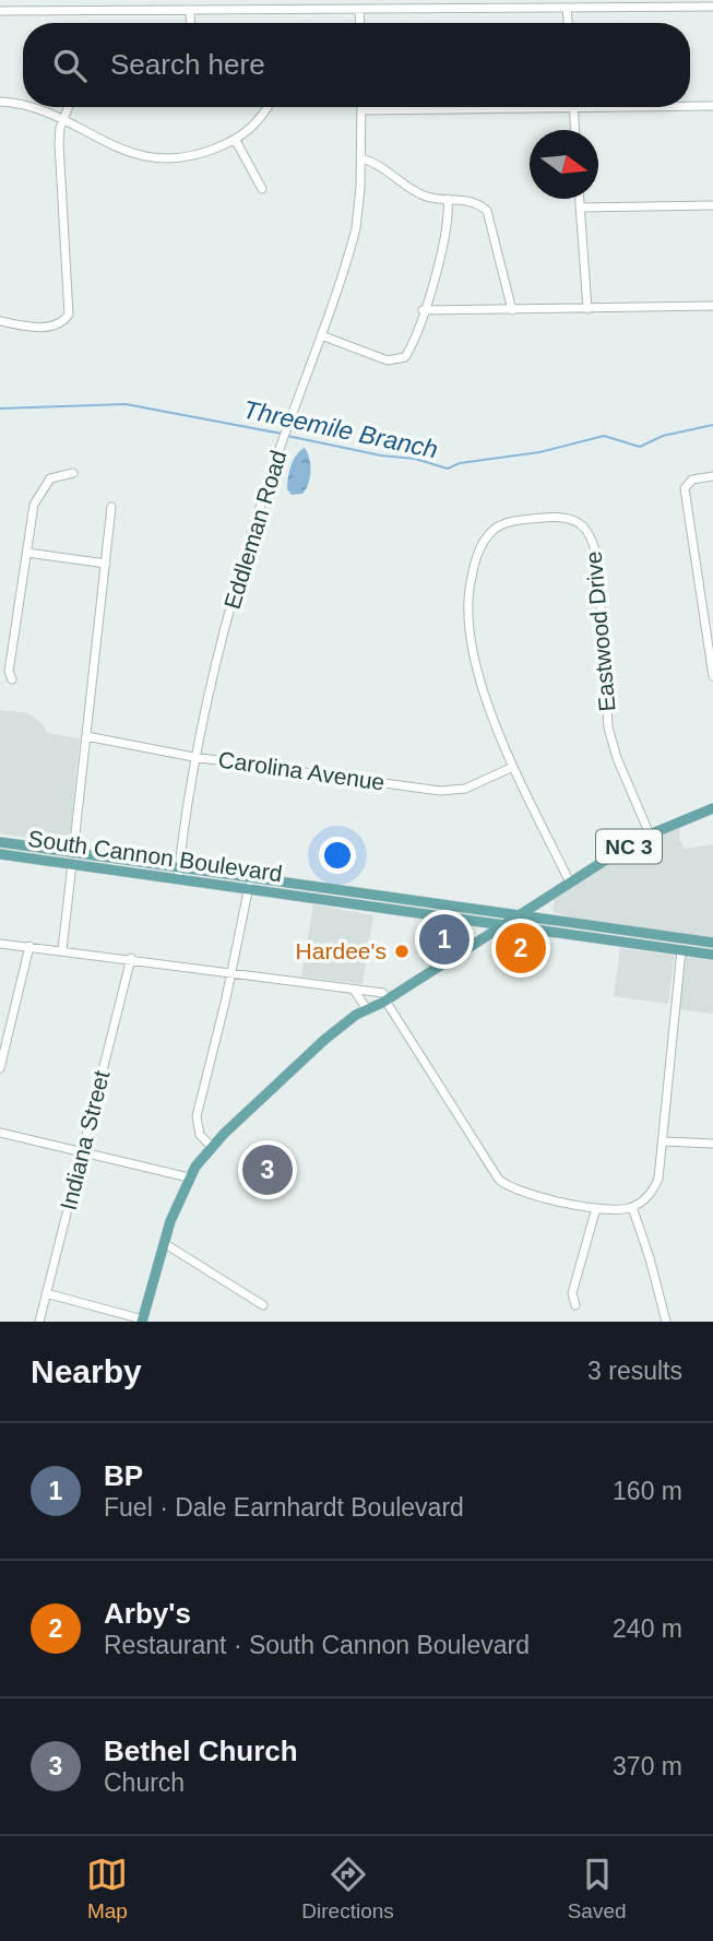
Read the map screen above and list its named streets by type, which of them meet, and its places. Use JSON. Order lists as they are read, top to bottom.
{
  "streets": {
    "main road": ["NC 3", "South Cannon Boulevard"],
    "street": [
      "Eddleman Road",
      "Eastwood Drive",
      "Carolina Avenue",
      "Indiana Street"
    ]
  },
  "crossings": [
    ["Eddleman Road", "Carolina Avenue"],
    ["Eddleman Road", "South Cannon Boulevard"],
    ["Eastwood Drive", "Carolina Avenue"],
    ["Eastwood Drive", "NC 3"],
    ["NC 3", "South Cannon Boulevard"]
  ],
  "water": ["Threemile Branch"],
  "places": ["Hardee's"],
  "north": "right",
  "page": {
    "search": "Search here",
    "pins": ["1", "2", "3"],
    "heading": ["Nearby", "3 results"],
    "list": [
      {
        "mark": "1",
        "name": "BP",
        "note": "Fuel · Dale Earnhardt Boulevard",
        "value": "160 m"
      },
      {
        "mark": "2",
        "name": "Arby's",
        "note": "Restaurant · South Cannon Boulevard",
        "value": "240 m"
      },
      {
        "mark": "3",
        "name": "Bethel Church",
        "note": "Church",
        "value": "370 m"
      }
    ],
    "nav": ["Map", "Directions", "Saved"]
  }
}
